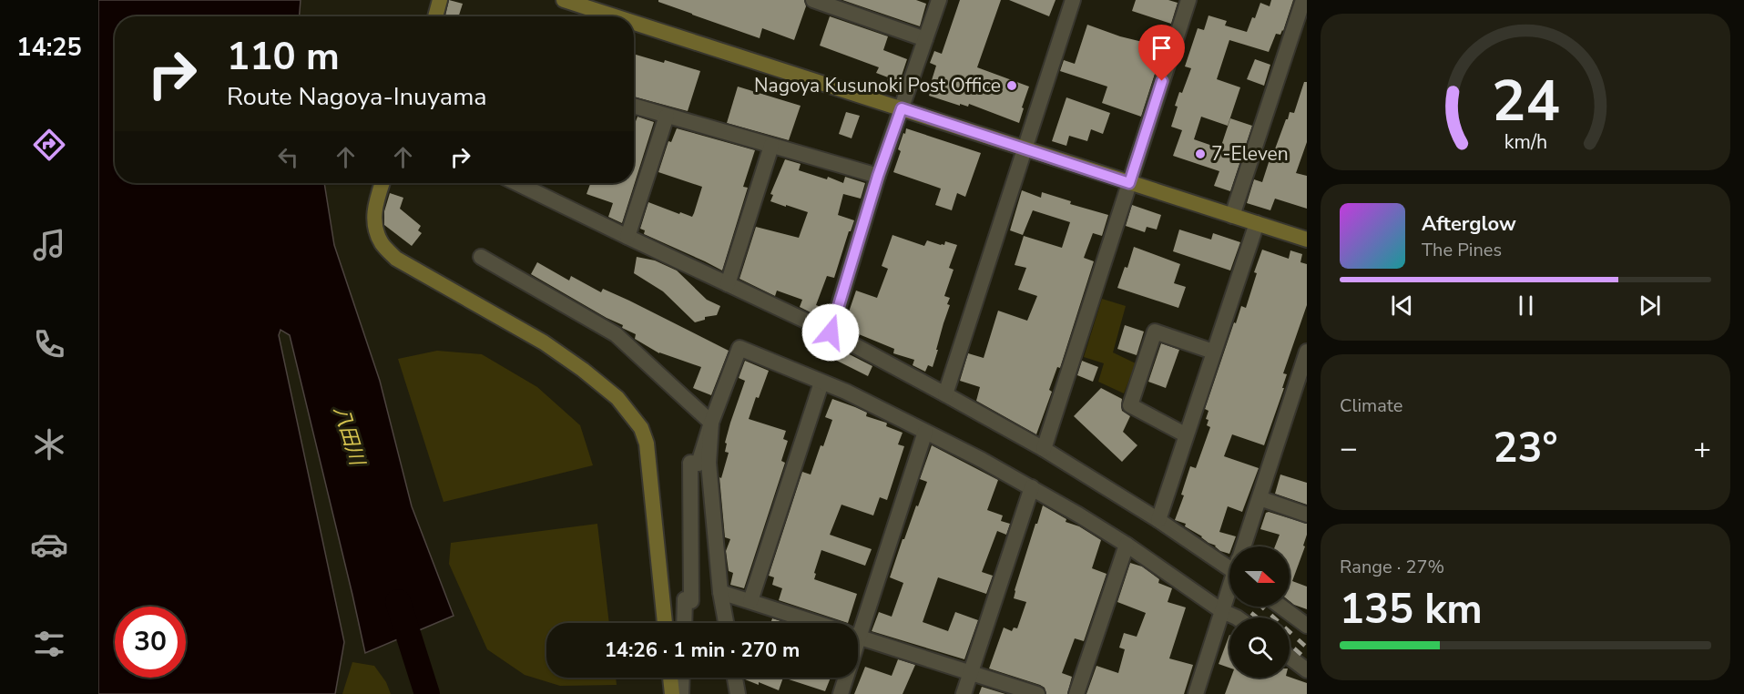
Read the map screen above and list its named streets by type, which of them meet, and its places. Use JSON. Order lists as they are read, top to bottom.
{
  "water": ["八田川"],
  "places": ["Nagoya Kusunoki Post Office", "7-Eleven"],
  "north": "right",
  "page": {
    "tabs": "14:25",
    "turn": ["110 m", "Route Nagoya-Inuyama"],
    "song": ["Afterglow", "The Pines"],
    "tile": [
      "Climate",
      ["Range · 27%", "135 km"]
    ],
    "heat": ["−", "23°", "+"],
    "limit": "30",
    "trip": "14:26 · 1 min · 270 m",
    "gauge": ["24", "km/h"]
  }
}
